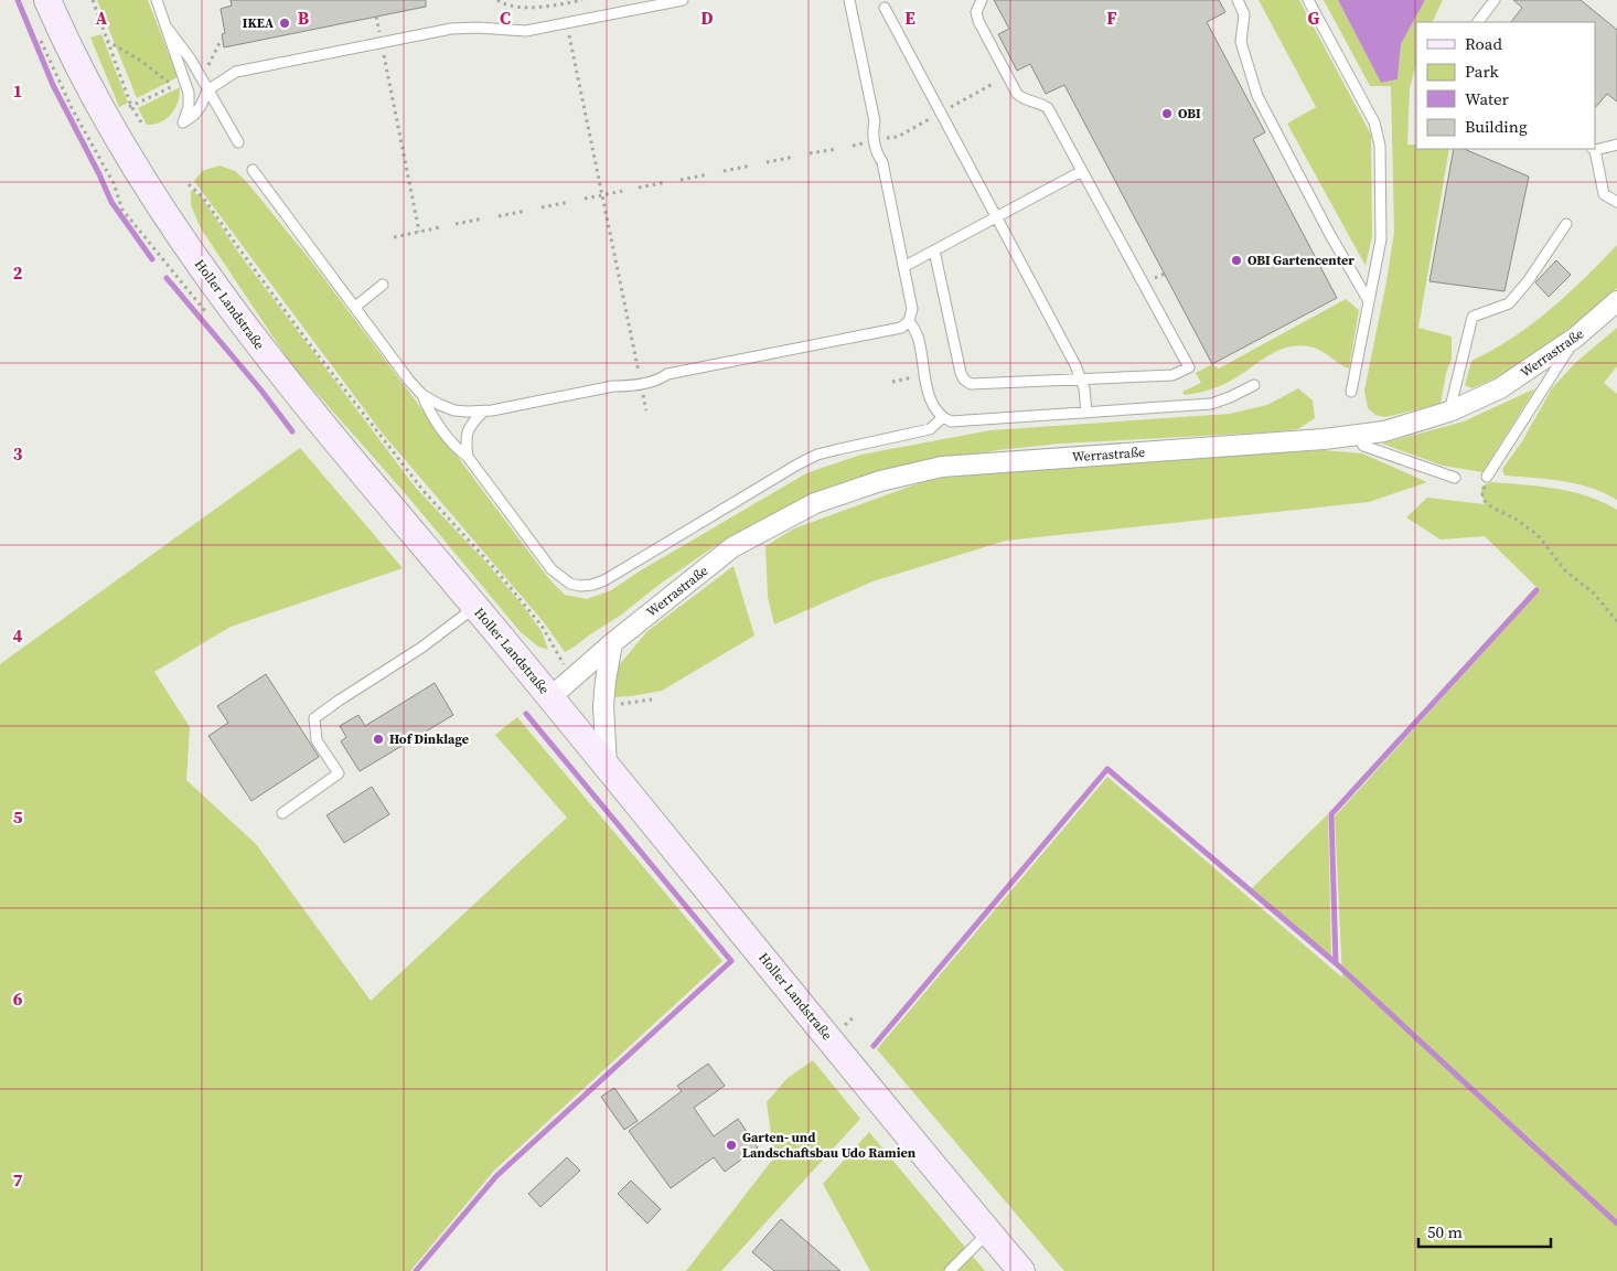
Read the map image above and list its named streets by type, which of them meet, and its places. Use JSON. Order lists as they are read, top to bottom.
{
  "streets": {
    "main road": ["Holler Landstraße"],
    "street": ["Werrastraße"]
  },
  "crossings": [
    ["Holler Landstraße", "Werrastraße"]
  ],
  "places": [
    "IKEA",
    "OBI",
    "OBI Gartencenter",
    "Hof Dinklage",
    "Garten- und Landschaftsbau Udo Ramien"
  ],
  "legend": [
    "Road",
    "Park",
    "Water",
    "Building"
  ],
  "scale_bar": "50 m",
  "grid": {
    "columns": [
      "A",
      "B",
      "C",
      "D",
      "E",
      "F",
      "G"
    ],
    "rows": [
      "1",
      "2",
      "3",
      "4",
      "5",
      "6",
      "7"
    ]
  }
}
